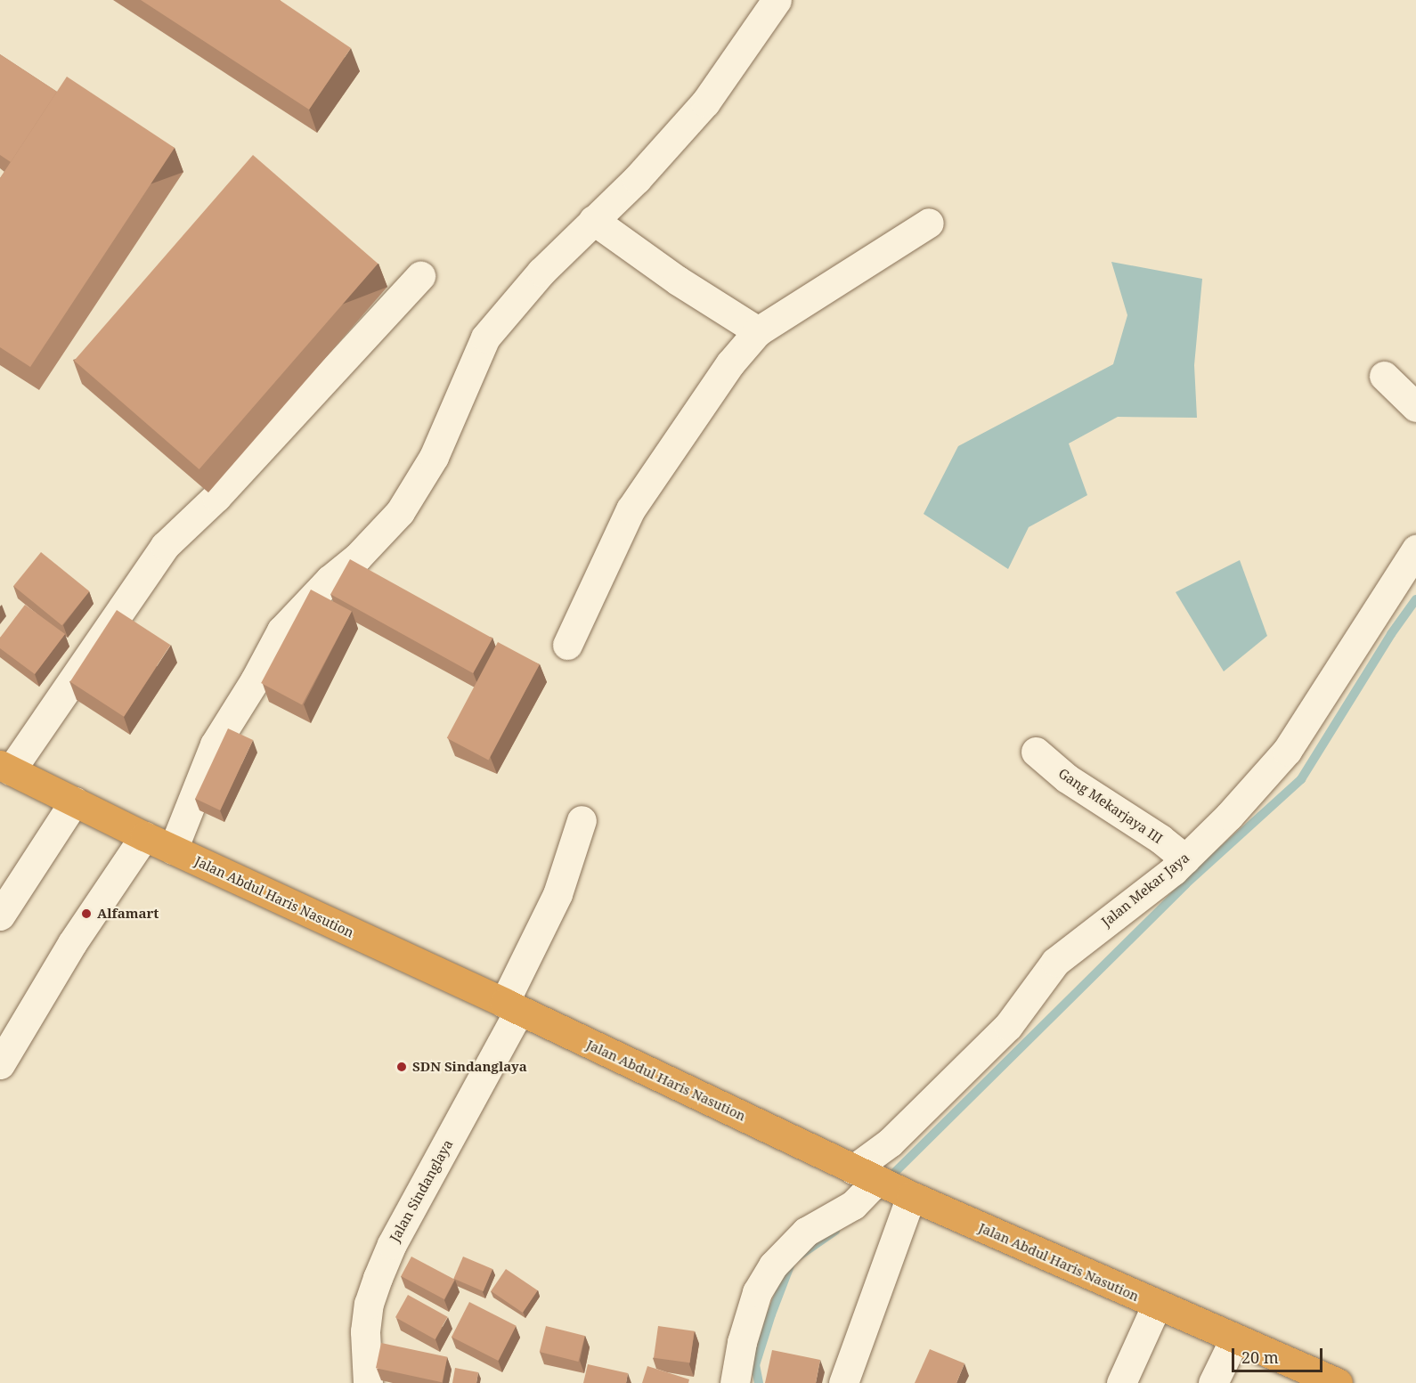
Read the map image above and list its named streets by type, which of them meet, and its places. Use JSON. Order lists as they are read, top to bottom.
{
  "streets": {
    "highway": ["Jalan Abdul Haris Nasution"],
    "street": ["Gang Mekarjaya III", "Jalan Mekar Jaya", "Jalan Sindanglaya"]
  },
  "crossings": [
    ["Gang Mekarjaya III", "Jalan Mekar Jaya"],
    ["Jalan Mekar Jaya", "Jalan Abdul Haris Nasution"],
    ["Jalan Abdul Haris Nasution", "Jalan Sindanglaya"]
  ],
  "places": ["Alfamart", "SDN Sindanglaya"],
  "scale_bar": "20 m"
}
